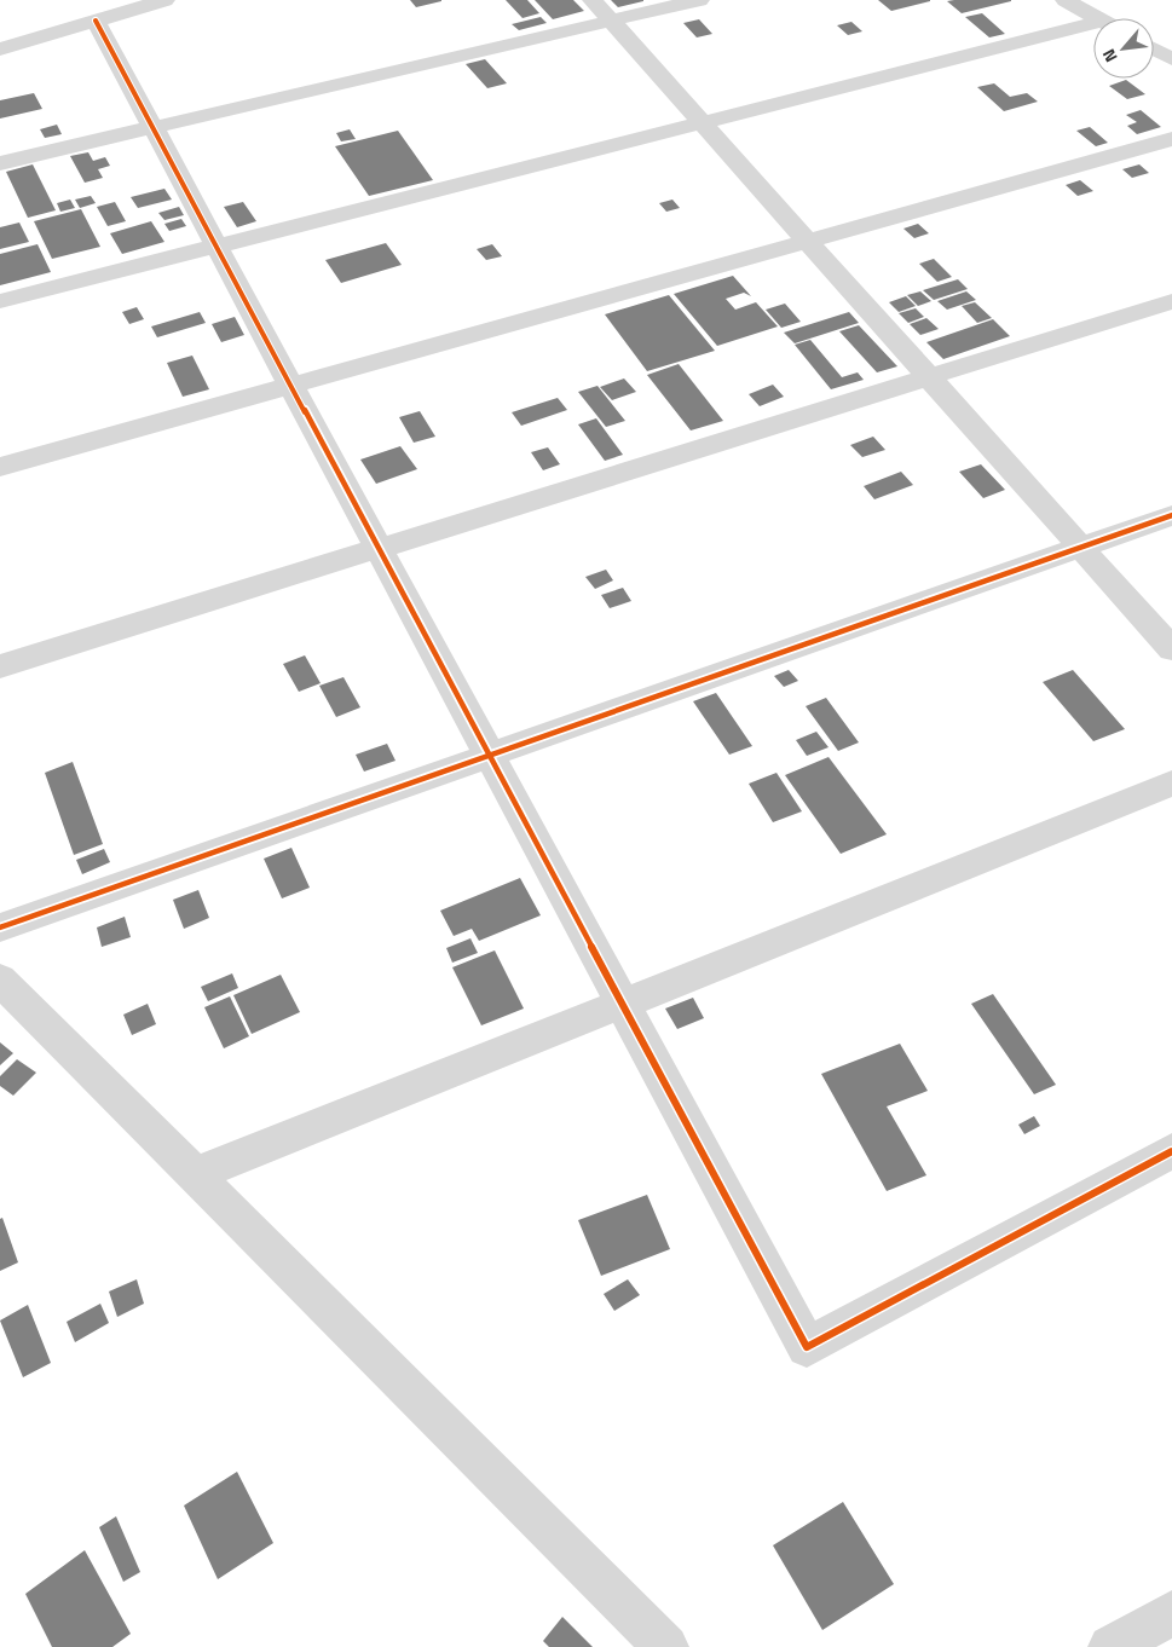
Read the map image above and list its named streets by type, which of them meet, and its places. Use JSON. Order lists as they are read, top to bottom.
{
  "north": "bottom left"
}
